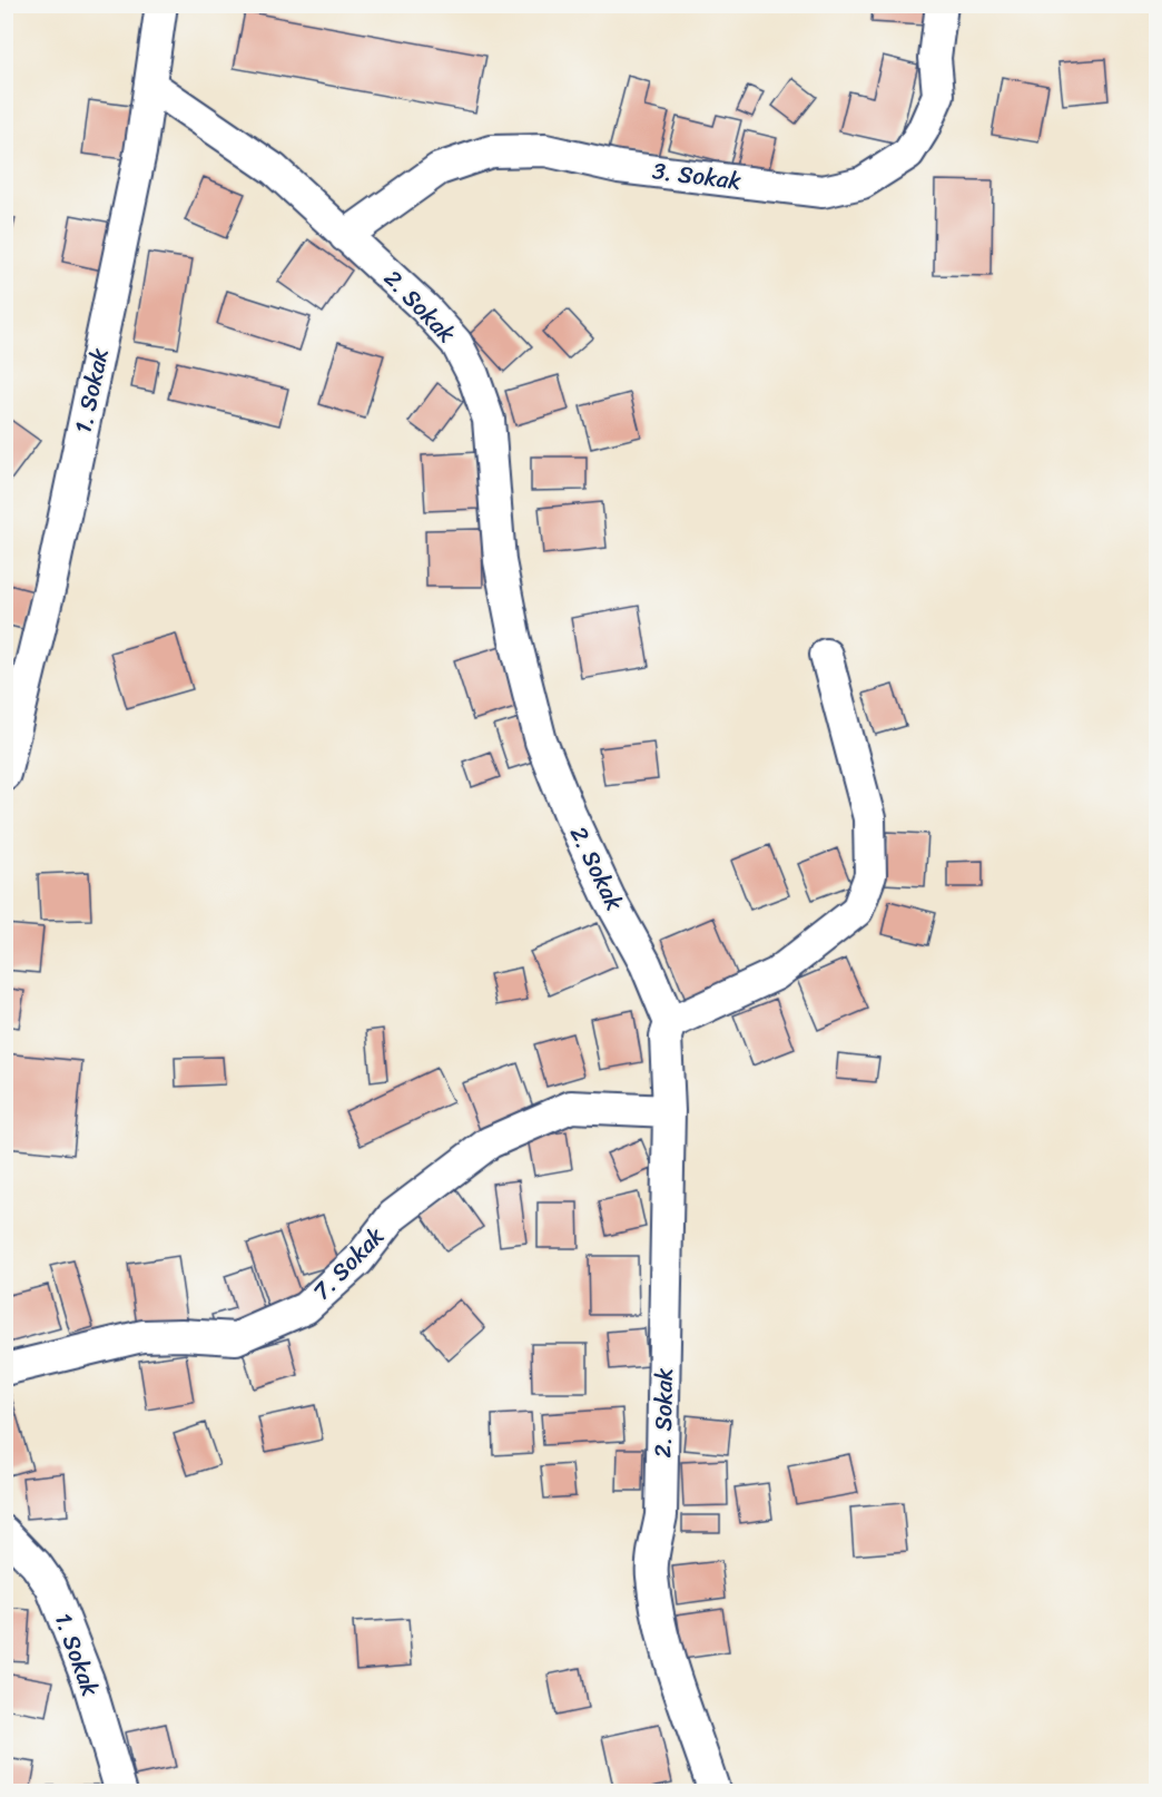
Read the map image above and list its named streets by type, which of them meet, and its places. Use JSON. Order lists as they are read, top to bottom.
{
  "streets": {
    "street": [
      "3. Sokak",
      "2. Sokak",
      "1. Sokak",
      "7. Sokak"
    ]
  },
  "crossings": [
    ["3. Sokak", "2. Sokak"],
    ["2. Sokak", "1. Sokak"],
    ["2. Sokak", "7. Sokak"]
  ]
}
